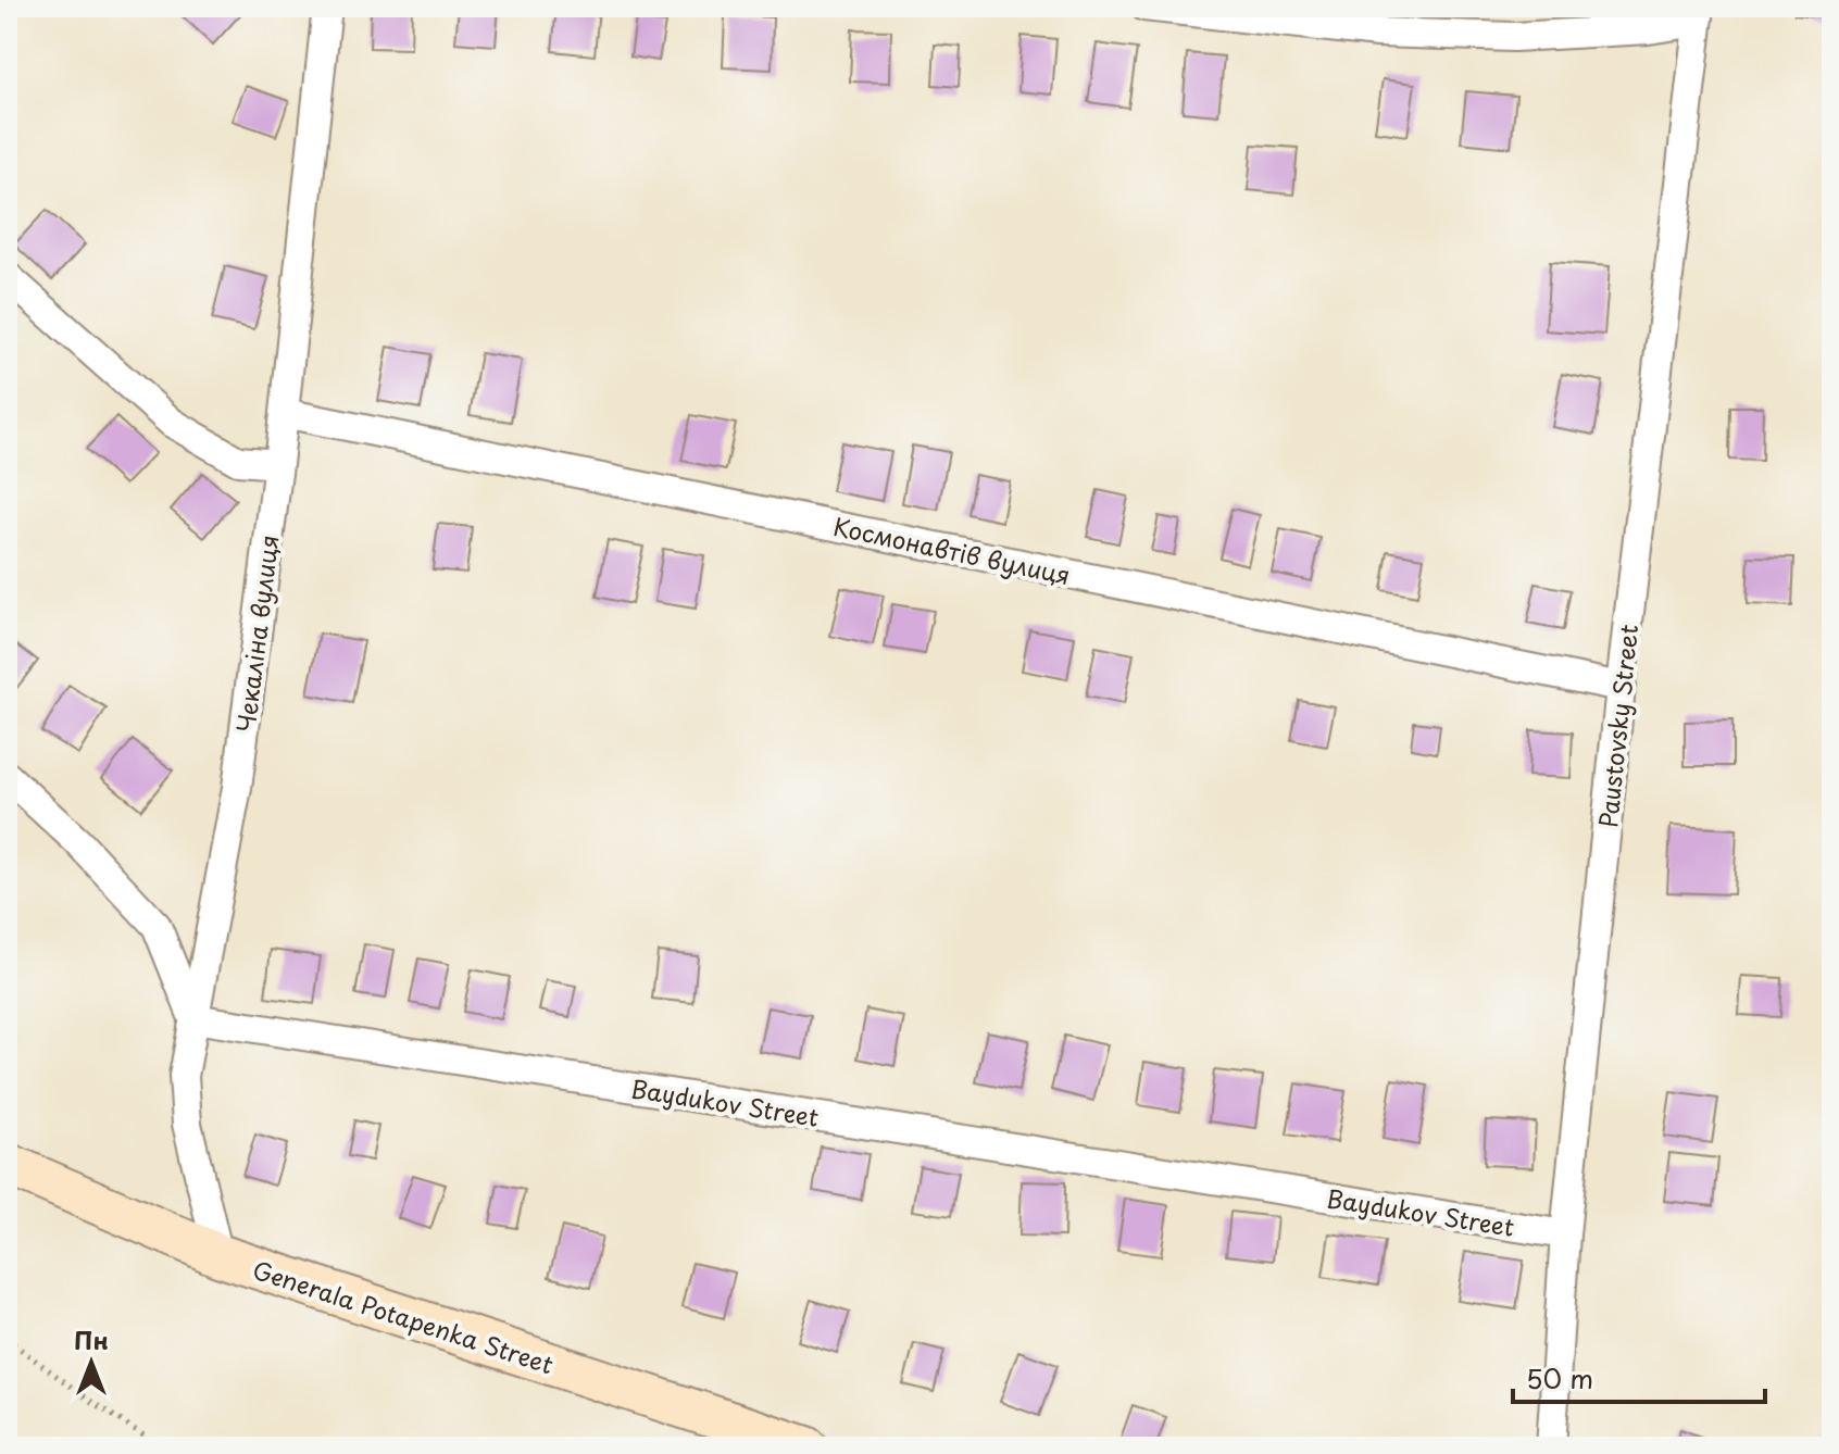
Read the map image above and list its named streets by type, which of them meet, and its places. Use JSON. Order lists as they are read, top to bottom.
{
  "streets": {
    "main road": ["Generala Potapenka Street"],
    "street": [
      "Космонавтів вулиця",
      "Чекаліна вулиця",
      "Paustovsky Street",
      "Baydukov Street"
    ]
  },
  "crossings": [
    ["Космонавтів вулиця", "Чекаліна вулиця"],
    ["Космонавтів вулиця", "Paustovsky Street"],
    ["Чекаліна вулиця", "Baydukov Street"],
    ["Чекаліна вулиця", "Generala Potapenka Street"],
    ["Paustovsky Street", "Baydukov Street"]
  ],
  "scale_bar": "50 m",
  "north": "top"
}
